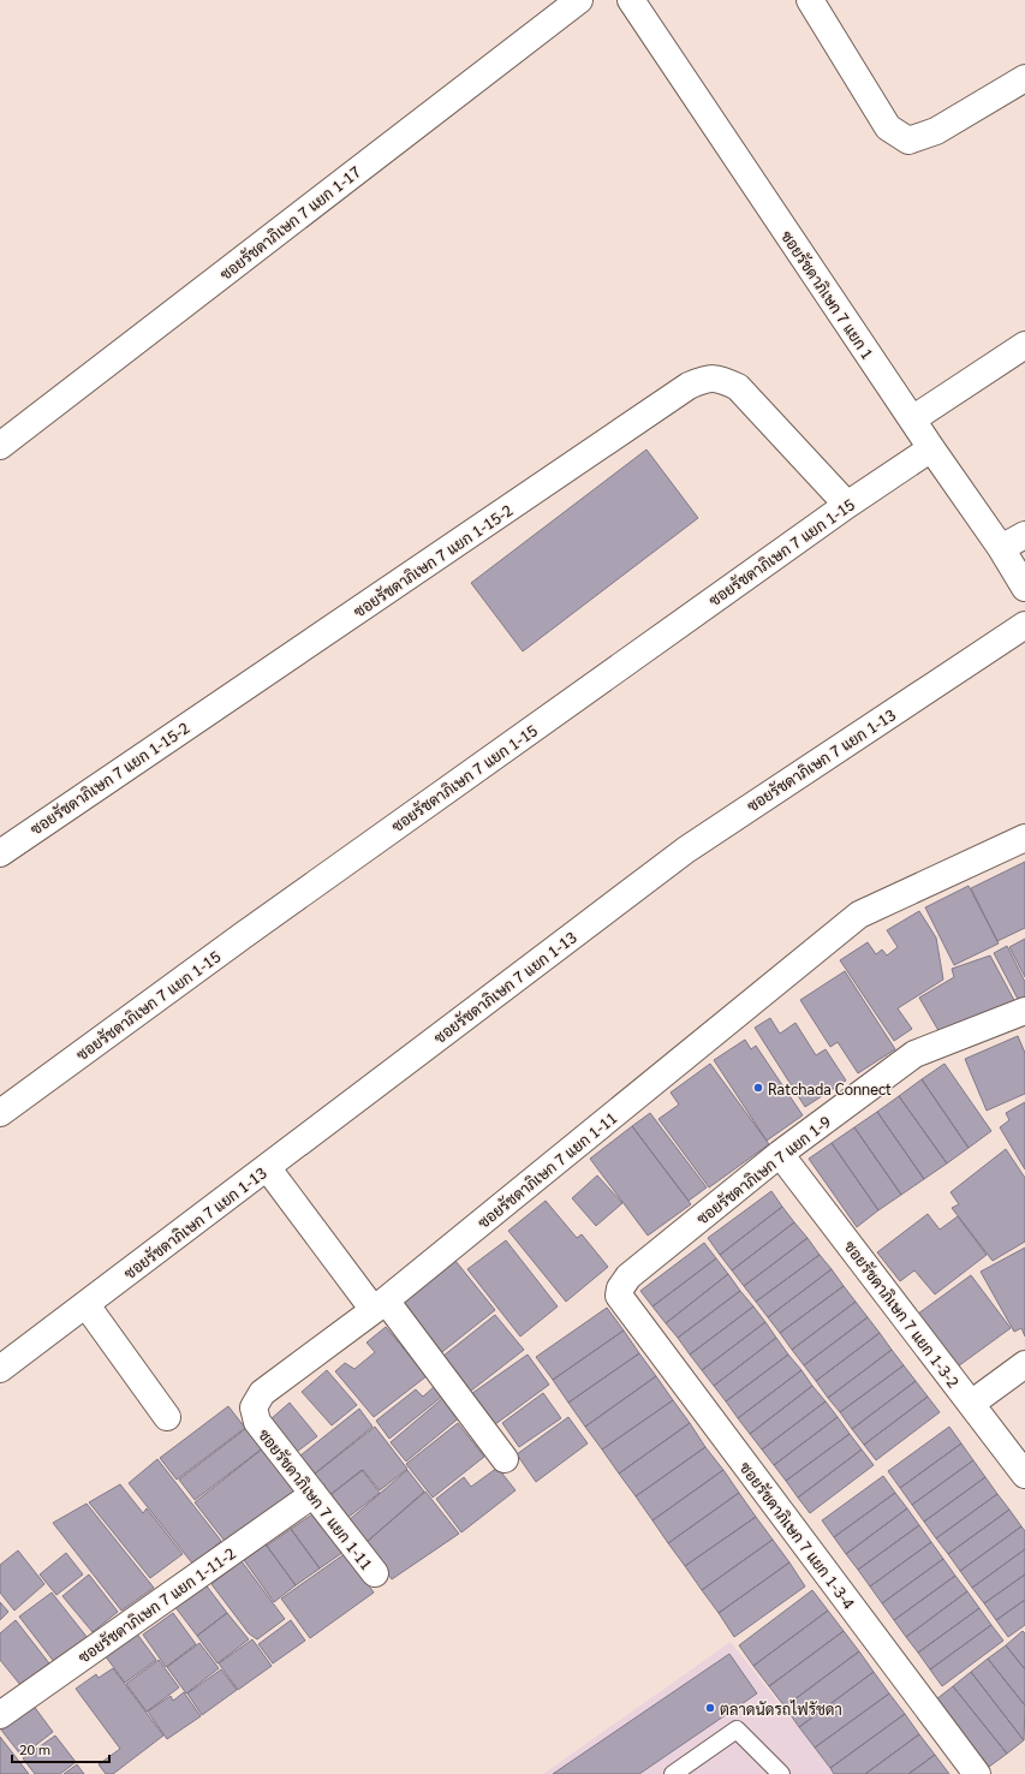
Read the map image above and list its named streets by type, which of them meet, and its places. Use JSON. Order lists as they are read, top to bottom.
{
  "streets": {
    "street": [
      "ซอยรัชดาภิเษก 7 แยก 1-17",
      "ซอยรัชดาภิเษก 7 แยก 1",
      "ซอยรัชดาภิเษก 7 แยก 1-15",
      "ซอยรัชดาภิเษก 7 แยก 1-15-2",
      "ซอยรัชดาภิเษก 7 แยก 1-13",
      "ซอยรัชดาภิเษก 7 แยก 1-11",
      "ซอยรัชดาภิเษก 7 แยก 1-9",
      "ซอยรัชดาภิเษก 7 แยก 1-3-2",
      "ซอยรัชดาภิเษก 7 แยก 1-3-4",
      "ซอยรัชดาภิเษก 7 แยก 1-11-2"
    ]
  },
  "crossings": [
    ["ซอยรัชดาภิเษก 7 แยก 1", "ซอยรัชดาภิเษก 7 แยก 1-15"],
    ["ซอยรัชดาภิเษก 7 แยก 1-15", "ซอยรัชดาภิเษก 7 แยก 1-15-2"],
    ["ซอยรัชดาภิเษก 7 แยก 1-11", "ซอยรัชดาภิเษก 7 แยก 1-11-2"],
    ["ซอยรัชดาภิเษก 7 แยก 1-9", "ซอยรัชดาภิเษก 7 แยก 1-3-2"],
    ["ซอยรัชดาภิเษก 7 แยก 1-9", "ซอยรัชดาภิเษก 7 แยก 1-3-4"]
  ],
  "places": ["Ratchada Connect", "ตลาดนัดรถไฟรัชดา"],
  "scale_bar": "20 m"
}
